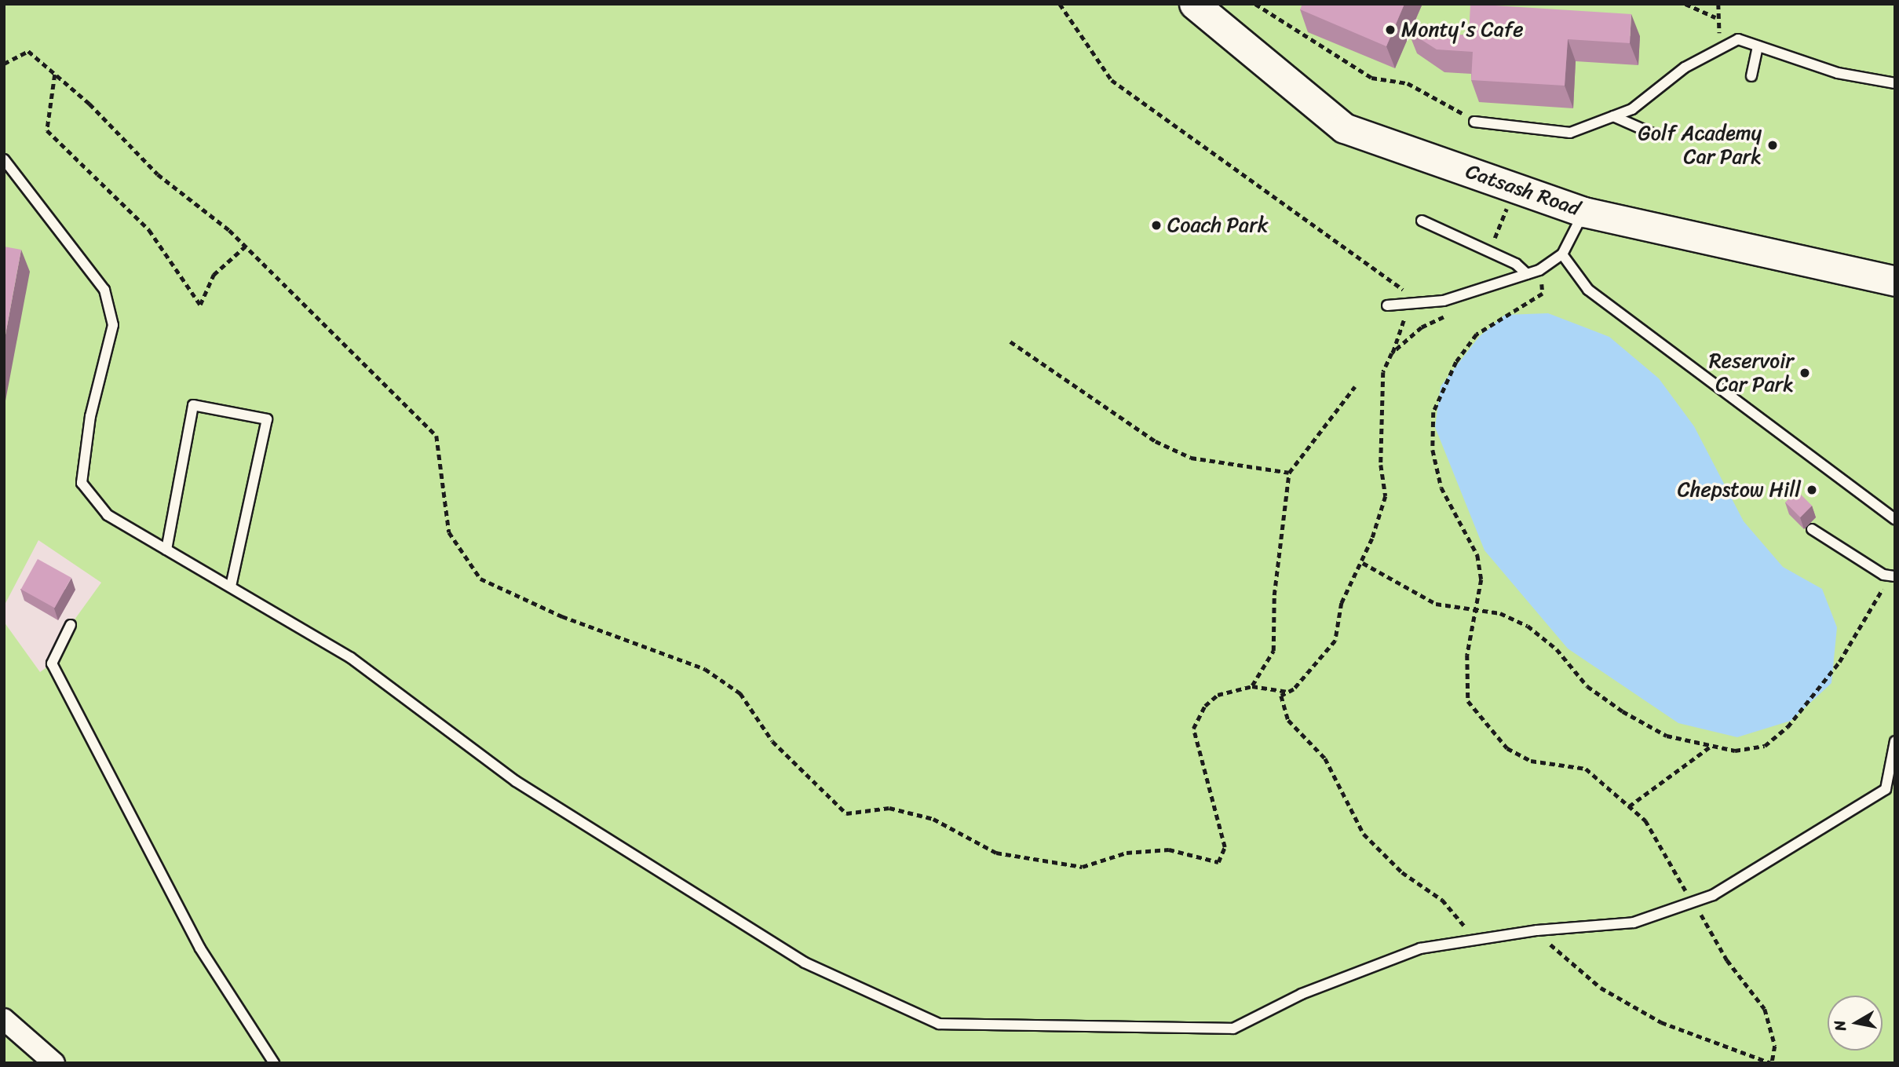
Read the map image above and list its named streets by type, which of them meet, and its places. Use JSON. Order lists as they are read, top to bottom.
{
  "streets": {
    "street": ["Catsash Road"]
  },
  "places": [
    "Monty's Cafe",
    "Golf Academy Car Park",
    "Coach Park",
    "Reservoir Car Park",
    "Chepstow Hill"
  ],
  "north": "left"
}
